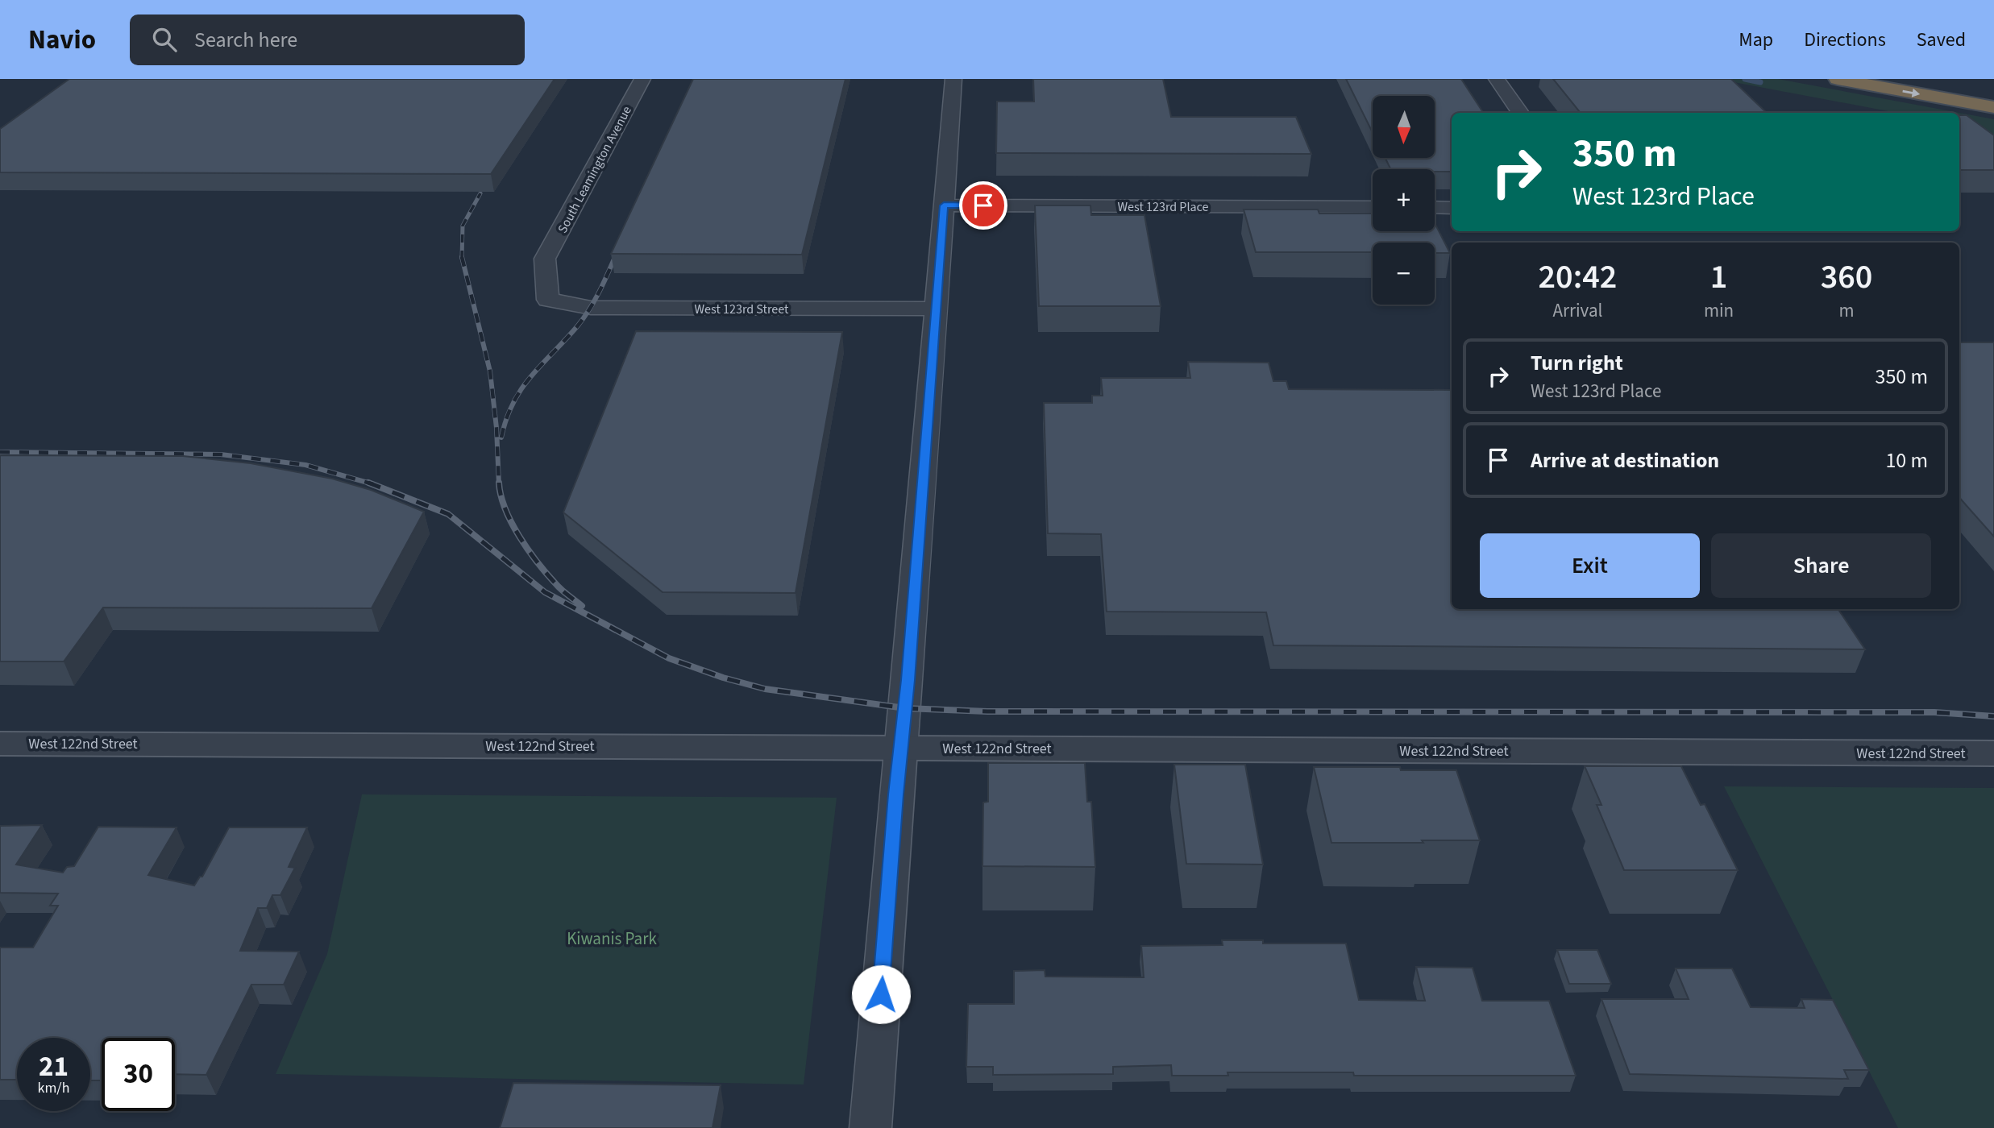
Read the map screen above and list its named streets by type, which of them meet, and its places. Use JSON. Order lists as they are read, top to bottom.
{
  "streets": {
    "street": [
      "South Leamington Avenue",
      "West 123rd Place",
      "West 123rd Street",
      "West 122nd Street"
    ]
  },
  "crossings": [
    ["South Leamington Avenue", "West 123rd Street"]
  ],
  "parks": ["Kiwanis Park"],
  "north": "bottom",
  "page": {
    "header": "Navio",
    "search": "Search here",
    "nav": ["Map", "Directions", "Saved"],
    "map_buttons": ["+", "−"],
    "turn": ["350 m", "West 123rd Place"],
    "eta": [
      "20:42",
      "Arrival",
      "1",
      "min",
      "360",
      "m"
    ],
    "list": [
      {
        "name": "Turn right",
        "note": "West 123rd Place",
        "value": "350 m"
      },
      {
        "name": "Arrive at destination",
        "value": "10 m"
      }
    ],
    "buttons": ["Exit", "Share"],
    "speed": "21 km/h",
    "limit": "30"
  }
}
